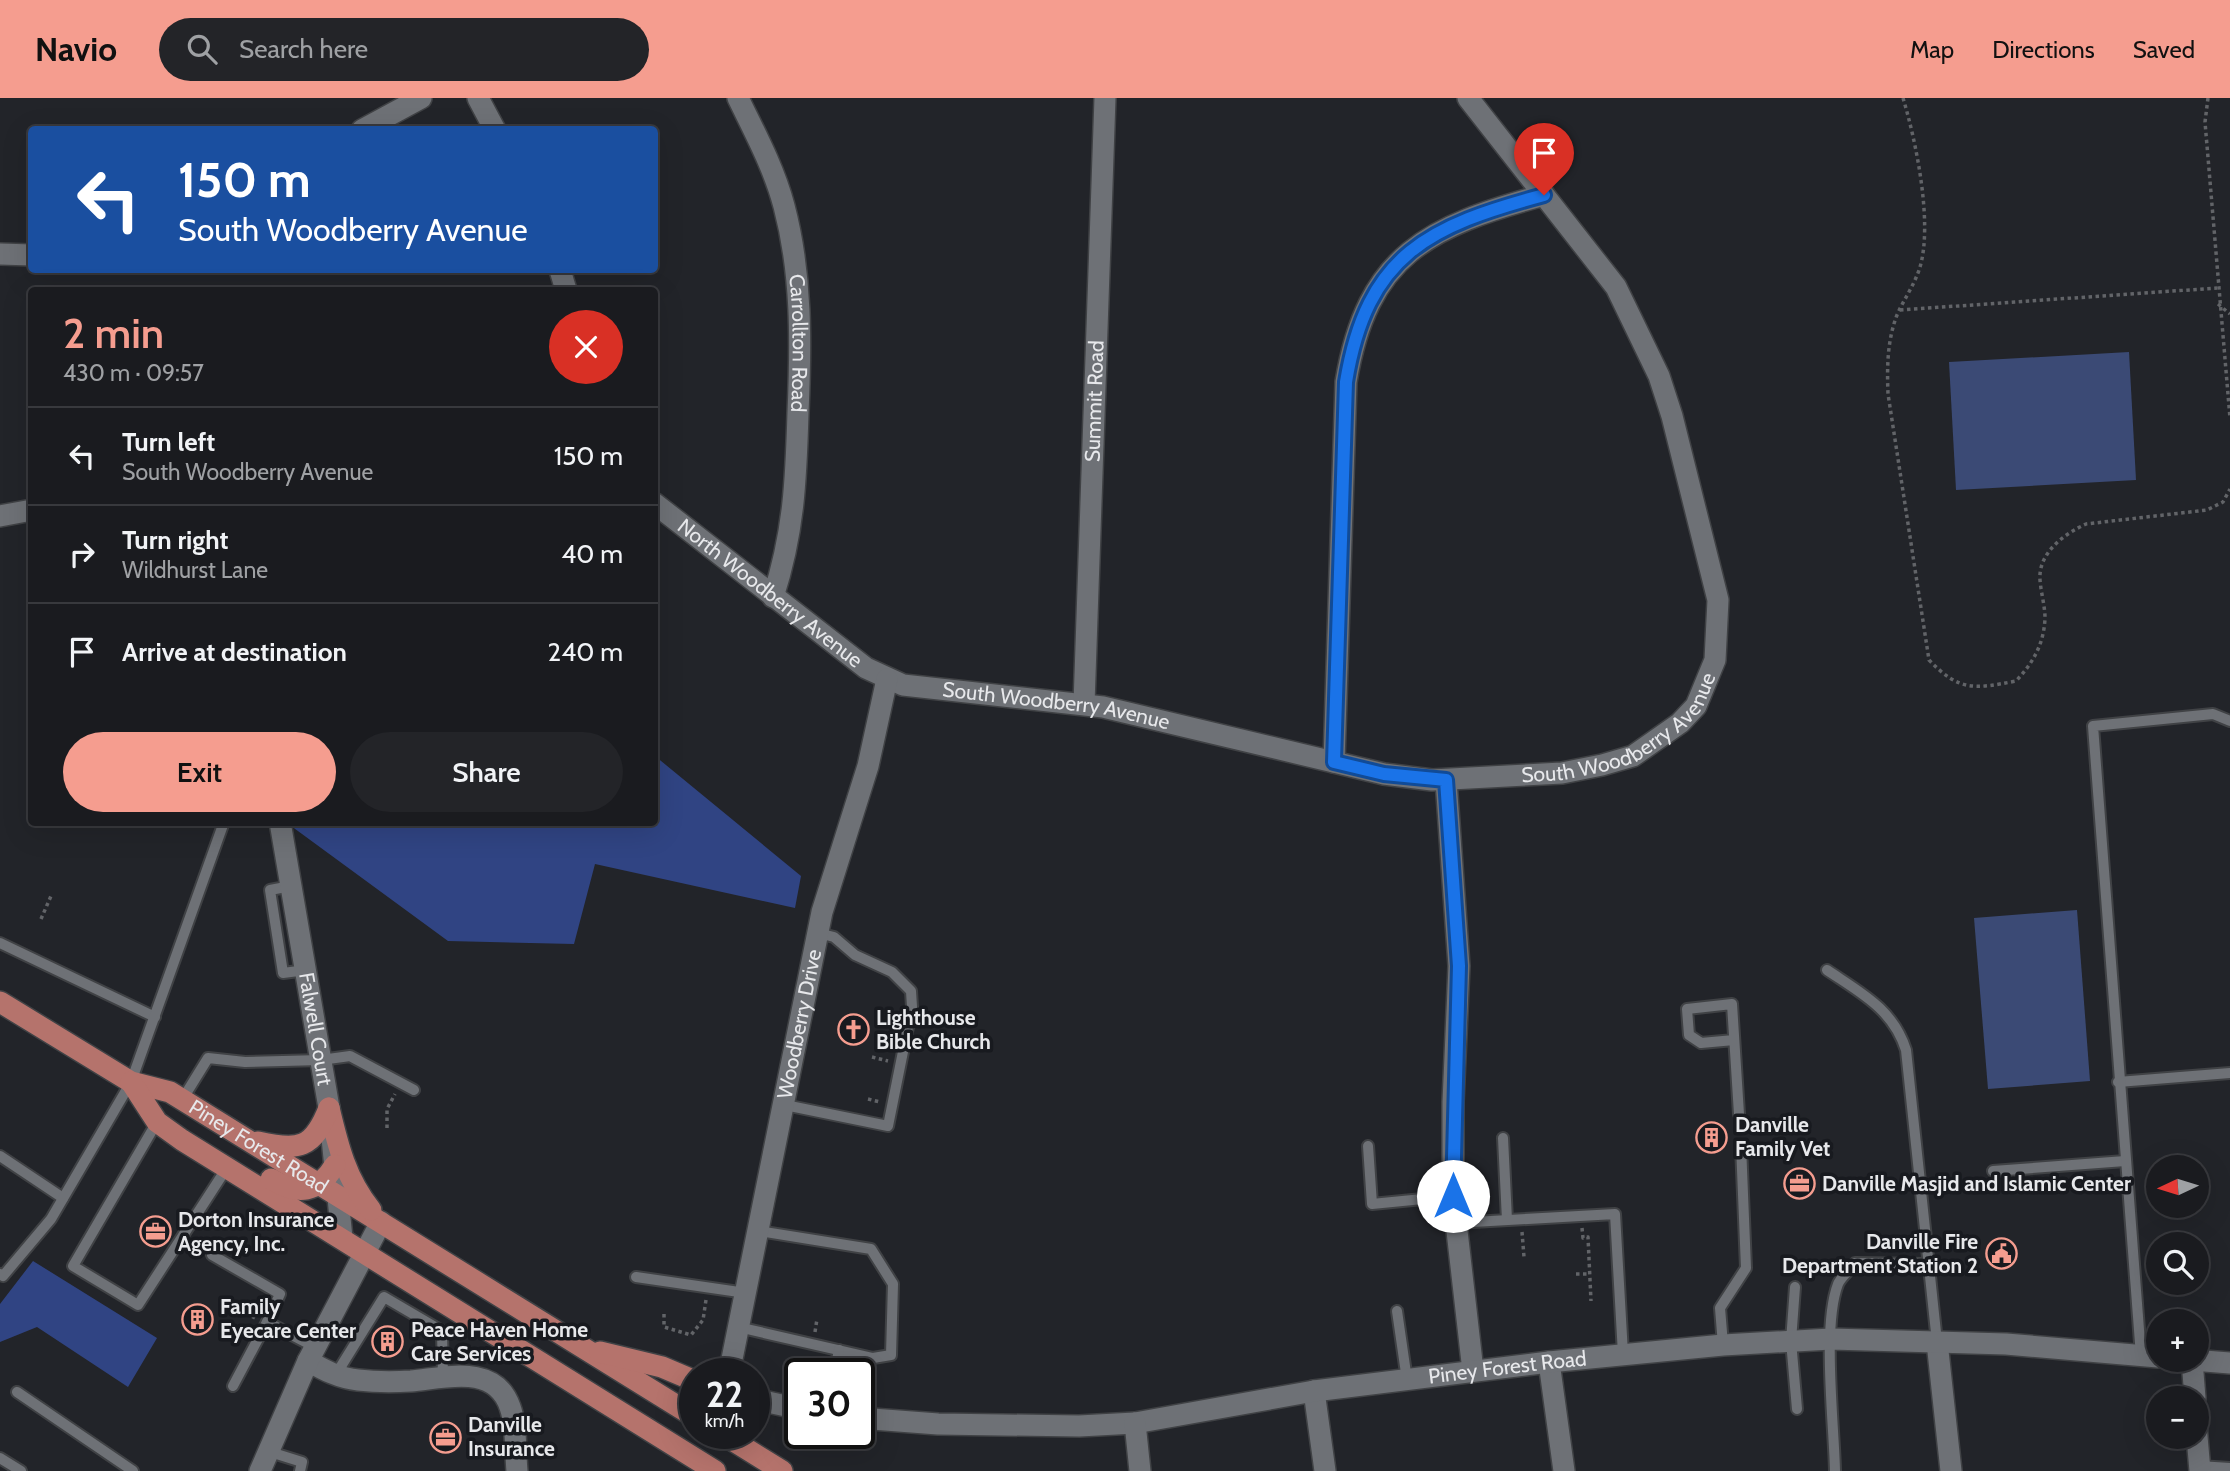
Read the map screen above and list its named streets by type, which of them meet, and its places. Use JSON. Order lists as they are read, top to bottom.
{
  "streets": {
    "main road": ["Piney Forest Road"],
    "street": [
      "Carrollton Road",
      "Summit Road",
      "North Woodberry Avenue",
      "South Woodberry Avenue",
      "Woodberry Drive",
      "Falwell Court"
    ]
  },
  "crossings": [
    ["Carrollton Road", "North Woodberry Avenue"],
    ["Summit Road", "South Woodberry Avenue"],
    ["North Woodberry Avenue", "South Woodberry Avenue"],
    ["North Woodberry Avenue", "Woodberry Drive"],
    ["South Woodberry Avenue", "Woodberry Drive"],
    ["Falwell Court", "Piney Forest Road"]
  ],
  "places": {
    "church": ["Lighthouse Bible Church"],
    "building": ["Danville Family Vet", "Family Eyecare Center", "Peace Haven Home Care Services"],
    "office": ["Danville Masjid and Islamic Center", "Dorton Insurance Agency, Inc.", "Danville Insurance"],
    "public building": ["Danville Fire Department Station 2"]
  },
  "north": "left",
  "page": {
    "header": "Navio",
    "search": "Search here",
    "nav": ["Map", "Directions", "Saved"],
    "turn": ["150 m", "South Woodberry Avenue"],
    "heading": ["2 min", "430 m · 09:57"],
    "list": [
      {
        "name": "Turn left",
        "note": "South Woodberry Avenue",
        "value": "150 m"
      },
      {
        "name": "Turn right",
        "note": "Wildhurst Lane",
        "value": "40 m"
      },
      {
        "name": "Arrive at destination",
        "value": "240 m"
      }
    ],
    "buttons": ["Exit", "Share"],
    "map_buttons": ["+", "−"],
    "speed": "22 km/h",
    "limit": "30"
  }
}
